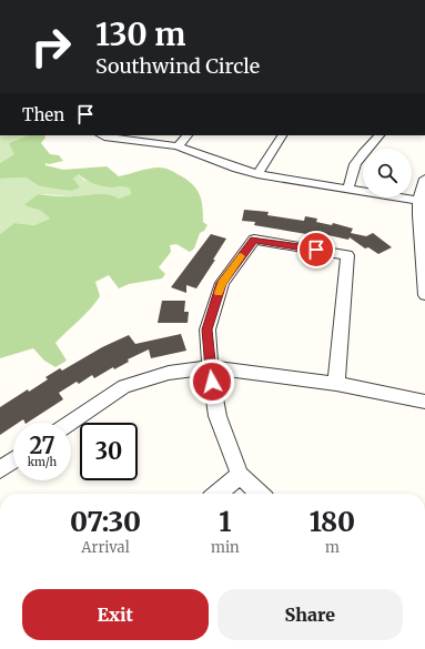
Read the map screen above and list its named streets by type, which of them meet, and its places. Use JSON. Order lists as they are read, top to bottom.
{
  "page": {
    "turn": ["130 m", "Southwind Circle"],
    "then": "Then",
    "speed": "27 km/h",
    "limit": "30",
    "eta": [
      "07:30",
      "Arrival",
      "1",
      "min",
      "180",
      "m"
    ],
    "buttons": ["Exit", "Share"]
  }
}
